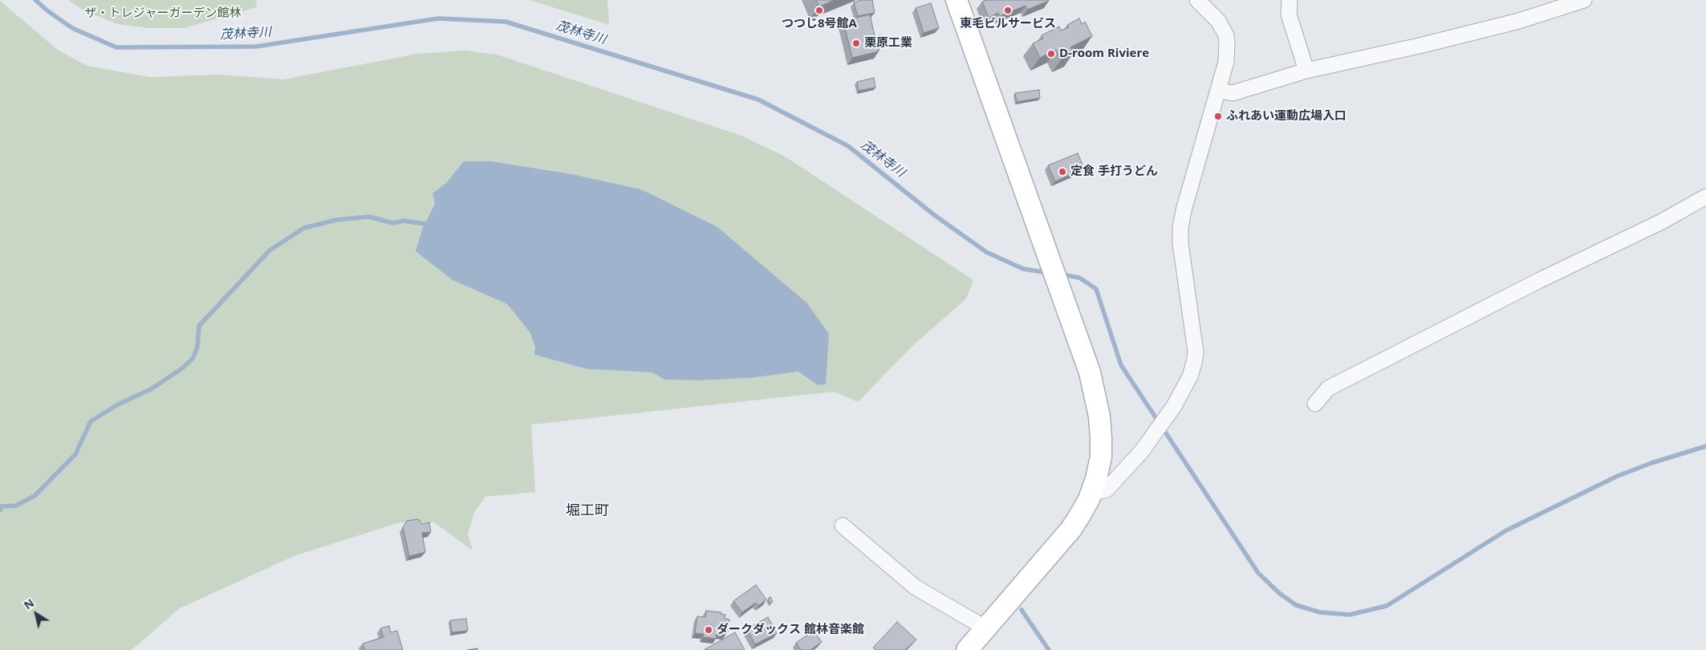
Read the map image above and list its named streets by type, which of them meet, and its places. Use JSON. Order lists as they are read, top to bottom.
{
  "districts": ["堀工町"],
  "water": ["茂林寺川"],
  "parks": ["ザ・トレジャーガーデン館林"],
  "places": [
    "つつじ8号館A",
    "東毛ビルサービス",
    "栗原工業",
    "D-room Riviere",
    "ふれあい運動広場入口",
    "定食 手打うどん",
    "ダークダックス 館林音楽館"
  ],
  "north": "top left"
}
